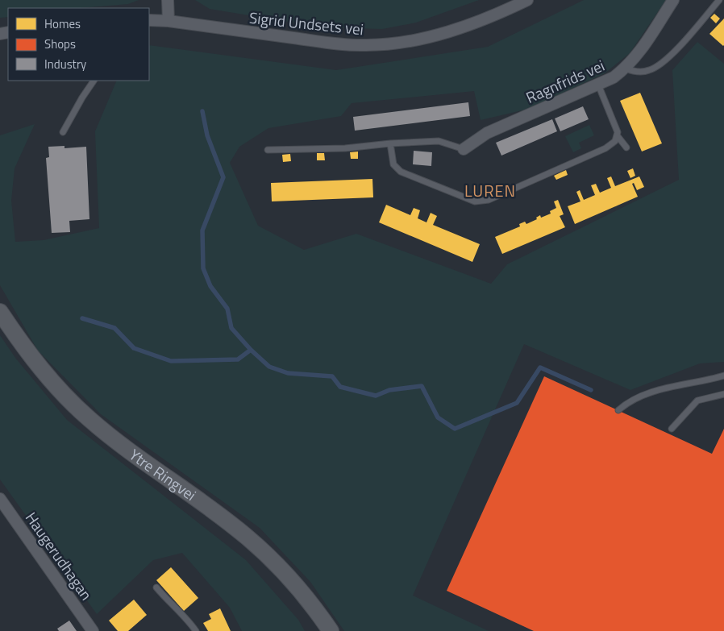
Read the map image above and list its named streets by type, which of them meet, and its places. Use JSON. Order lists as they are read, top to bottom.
{
  "streets": {
    "main road": ["Ytre Ringvei"],
    "street": ["Sigrid Undsets vei", "Ragnfrids vei", "Haugerudhagan"]
  },
  "districts": ["LUREN"],
  "legend": ["Homes", "Shops", "Industry"]
}
